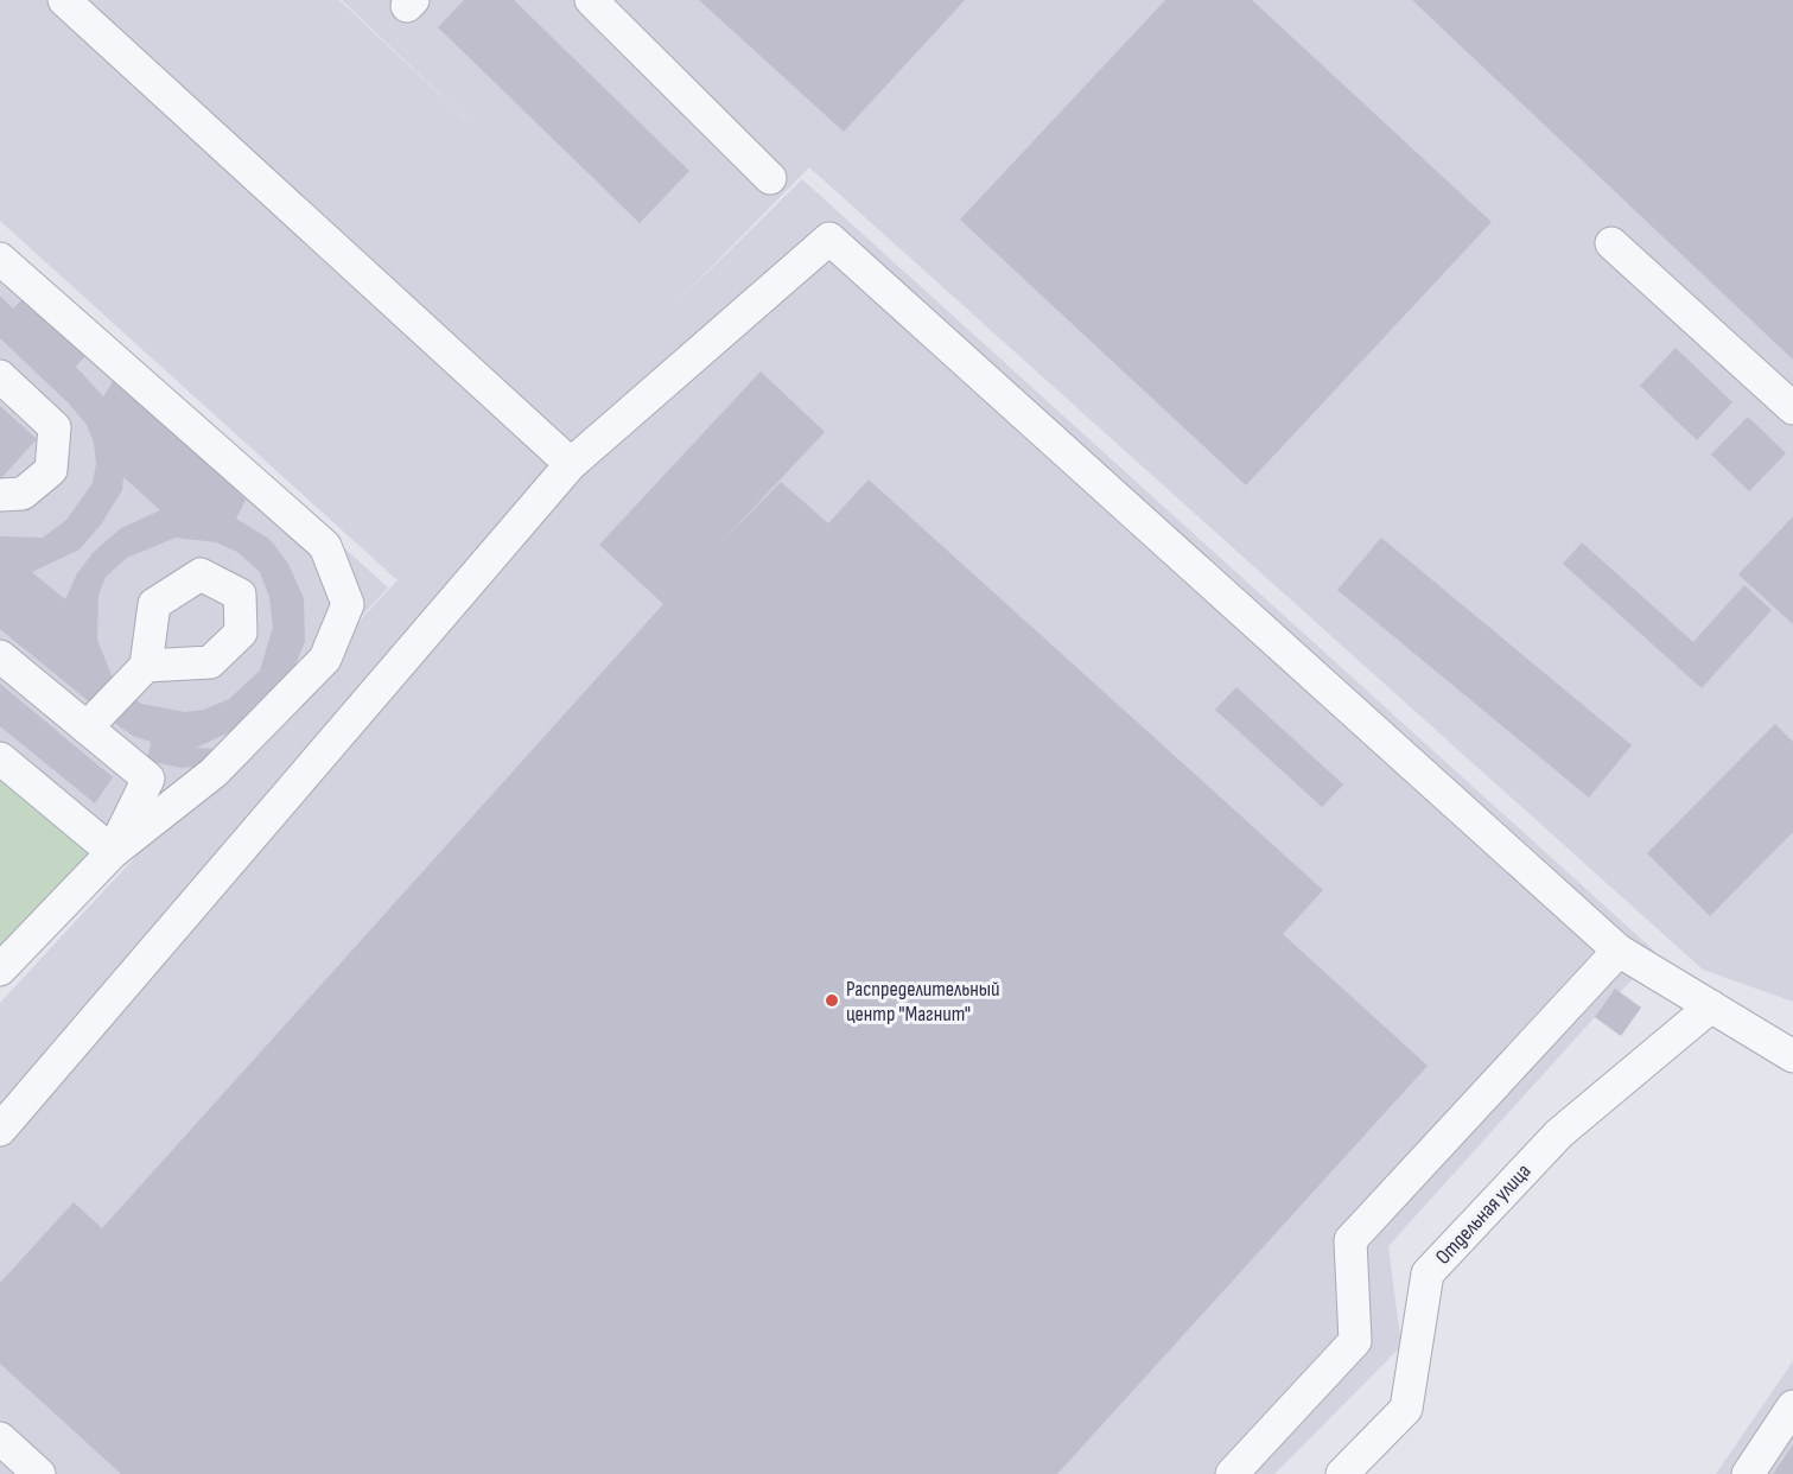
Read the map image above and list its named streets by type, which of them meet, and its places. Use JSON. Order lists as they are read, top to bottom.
{
  "streets": {
    "street": ["Отдельная улица"]
  },
  "places": ["Распределительный центр \"Магнит\""]
}
